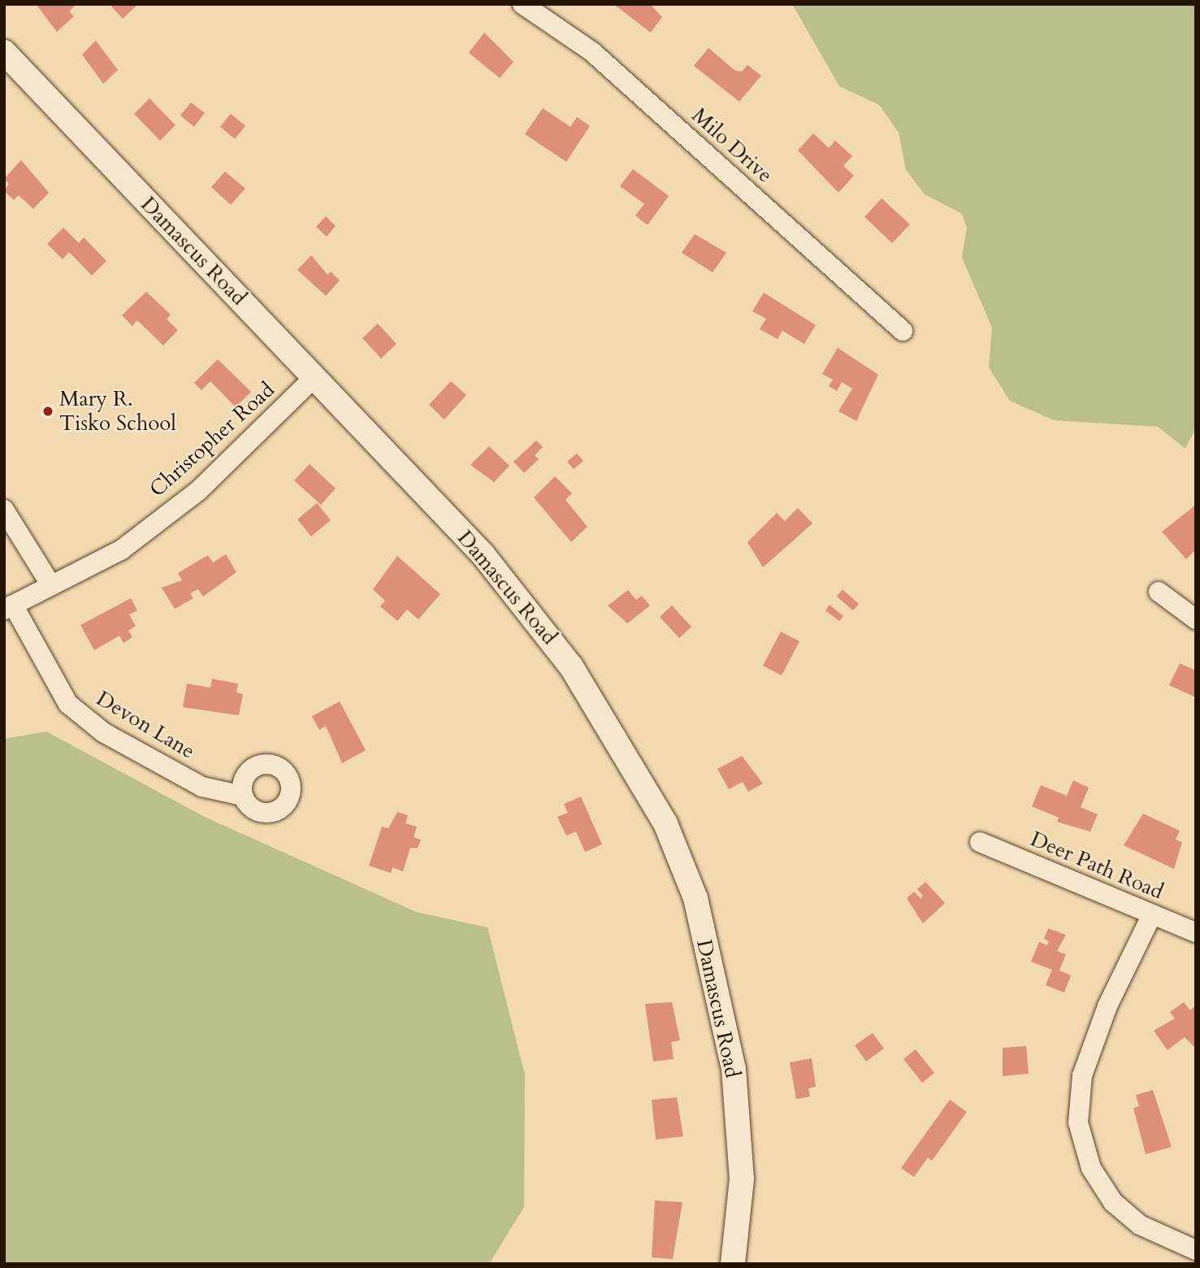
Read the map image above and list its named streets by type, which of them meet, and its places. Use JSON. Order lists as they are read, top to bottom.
{
  "streets": {
    "street": [
      "Milo Drive",
      "Damascus Road",
      "Christopher Road",
      "Devon Lane",
      "Deer Path Road"
    ]
  },
  "crossings": [
    ["Damascus Road", "Christopher Road"],
    ["Christopher Road", "Devon Lane"]
  ],
  "places": ["Mary R. Tisko School"]
}
